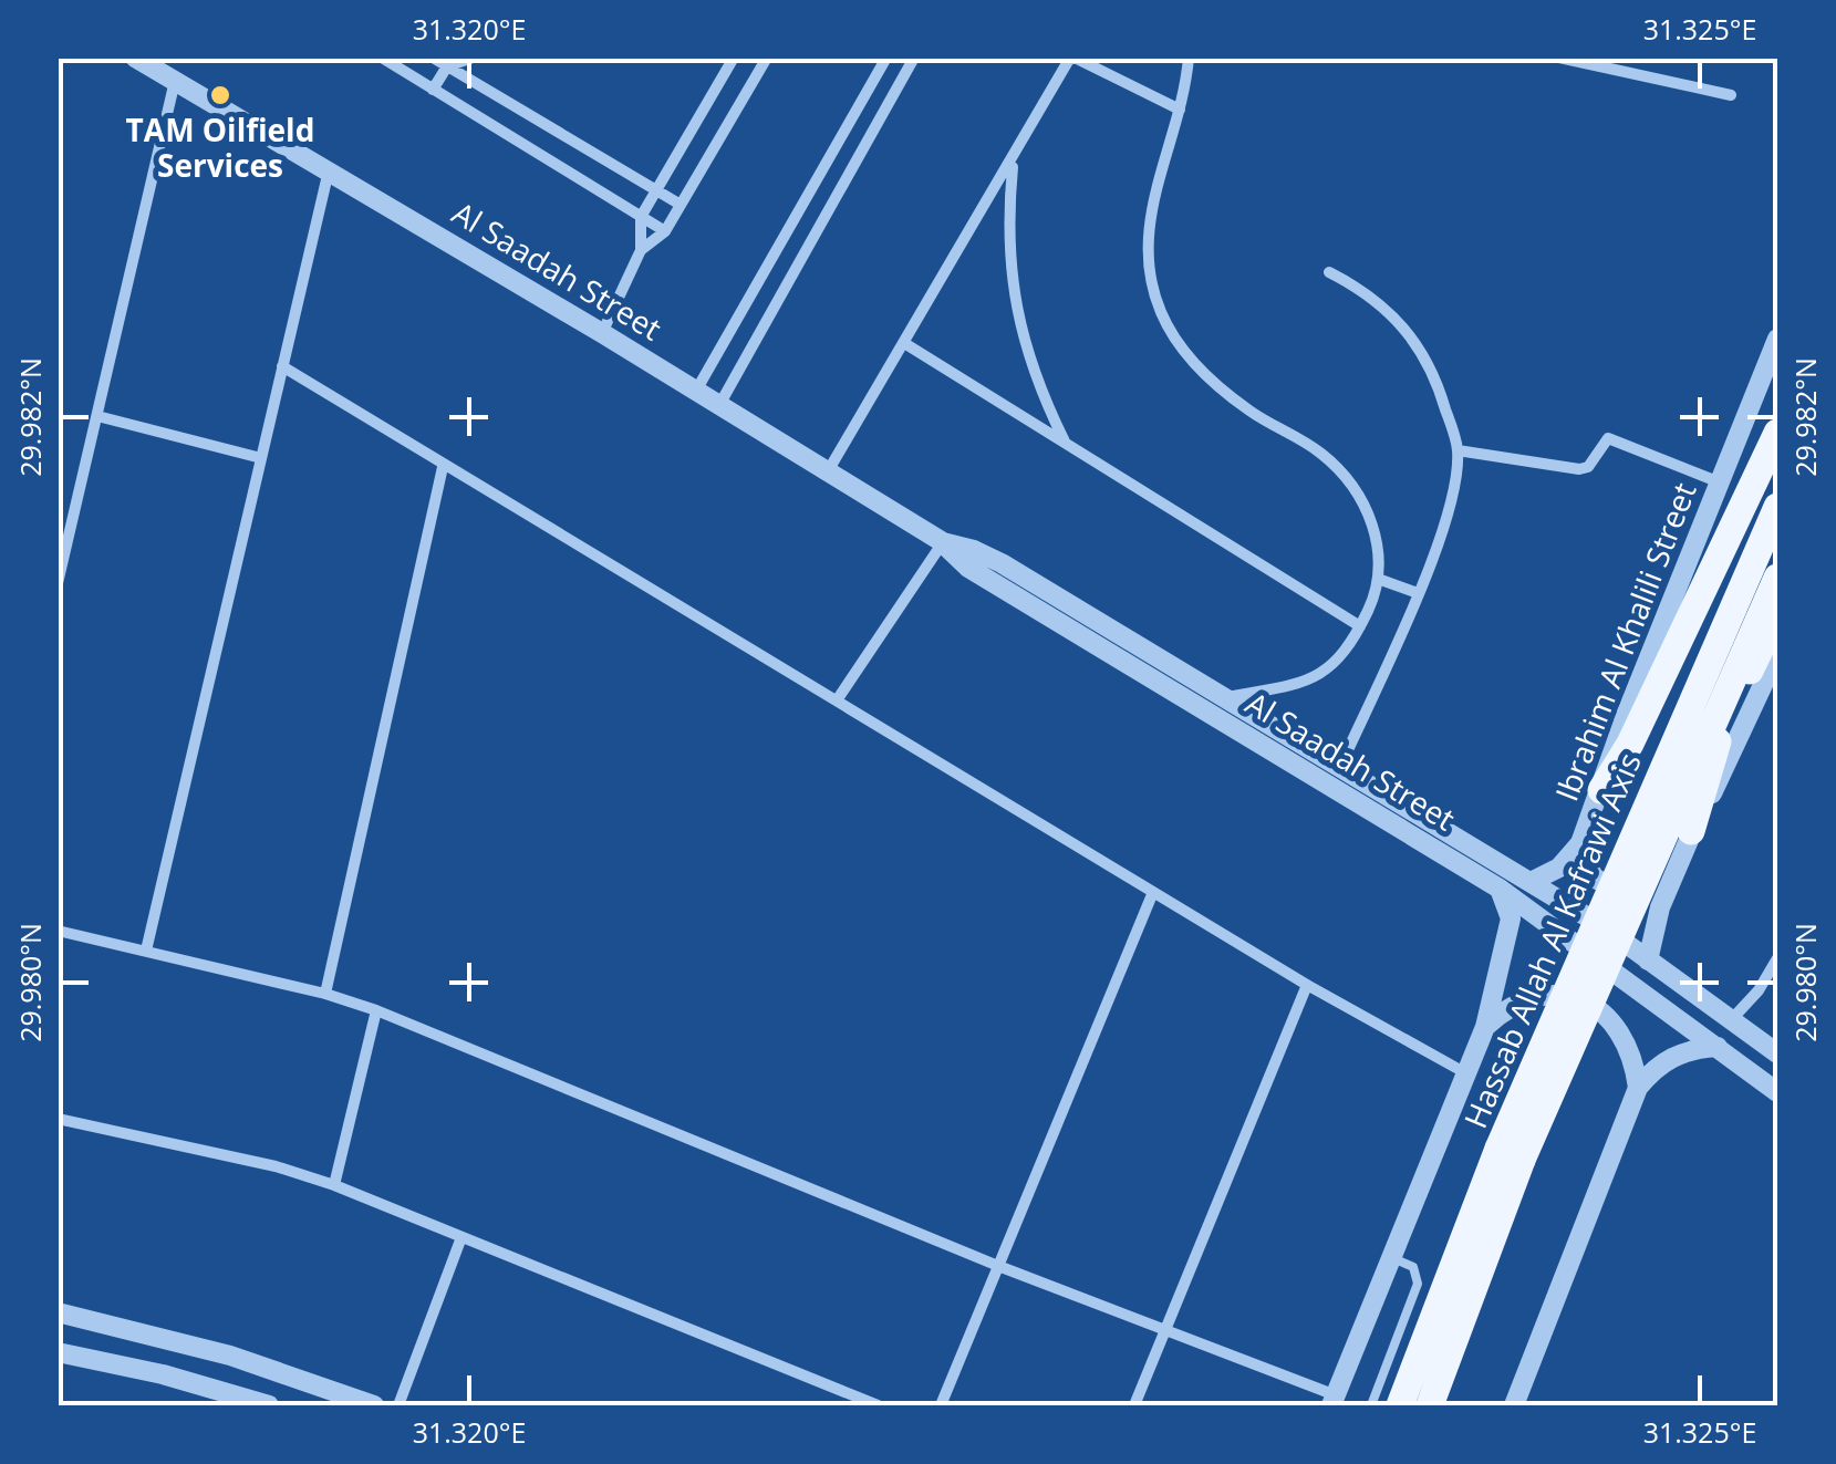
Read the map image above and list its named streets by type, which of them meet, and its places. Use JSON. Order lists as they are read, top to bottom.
{
  "streets": {
    "main road": ["Hassab Allah Al Kafrawi Axis"],
    "street": ["Al Saadah Street", "Ibrahim Al Khalili Street"]
  },
  "crossings": [
    ["Al Saadah Street", "Ibrahim Al Khalili Street"]
  ],
  "places": ["TAM Oilfield Services"],
  "coordinates": [
    "31.320°E",
    "31.325°E",
    "29.982°N",
    "29.980°N"
  ]
}
